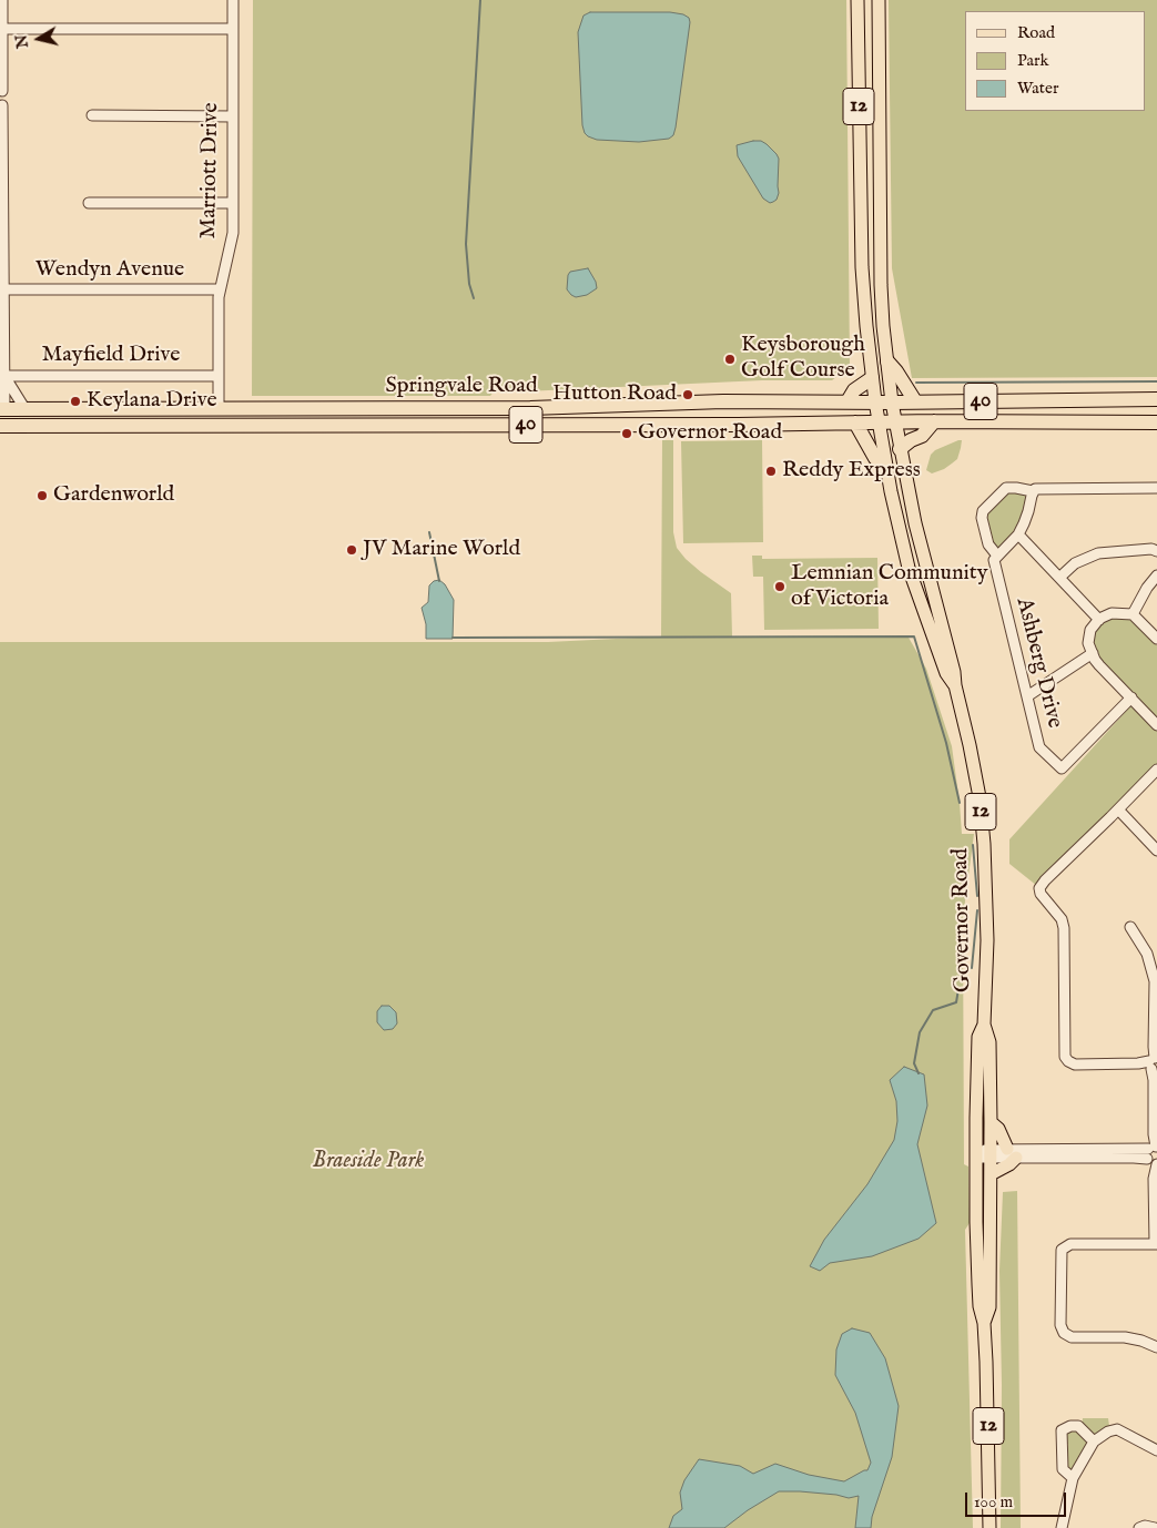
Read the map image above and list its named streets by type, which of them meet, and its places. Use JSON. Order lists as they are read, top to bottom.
{
  "streets": {
    "highway": ["Springvale Road", "40"],
    "main road": ["12", "Governor Road"],
    "street": [
      "Marriott Drive",
      "Wendyn Avenue",
      "Mayfield Drive",
      "Ashberg Drive"
    ]
  },
  "crossings": [
    ["12", "Springvale Road"],
    ["12", "Governor Road"],
    ["Marriott Drive", "Wendyn Avenue"],
    ["Marriott Drive", "Mayfield Drive"],
    ["Marriott Drive", "Springvale Road"],
    ["Springvale Road", "Governor Road"]
  ],
  "parks": ["Braeside Park"],
  "places": [
    "Keysborough Golf Course",
    "Hutton Road",
    "Keylana Drive",
    "Governor Road",
    "Reddy Express",
    "Gardenworld",
    "JV Marine World",
    "Lemnian Community of Victoria"
  ],
  "legend": ["Road", "Park", "Water"],
  "scale_bar": "100 m",
  "north": "left"
}
